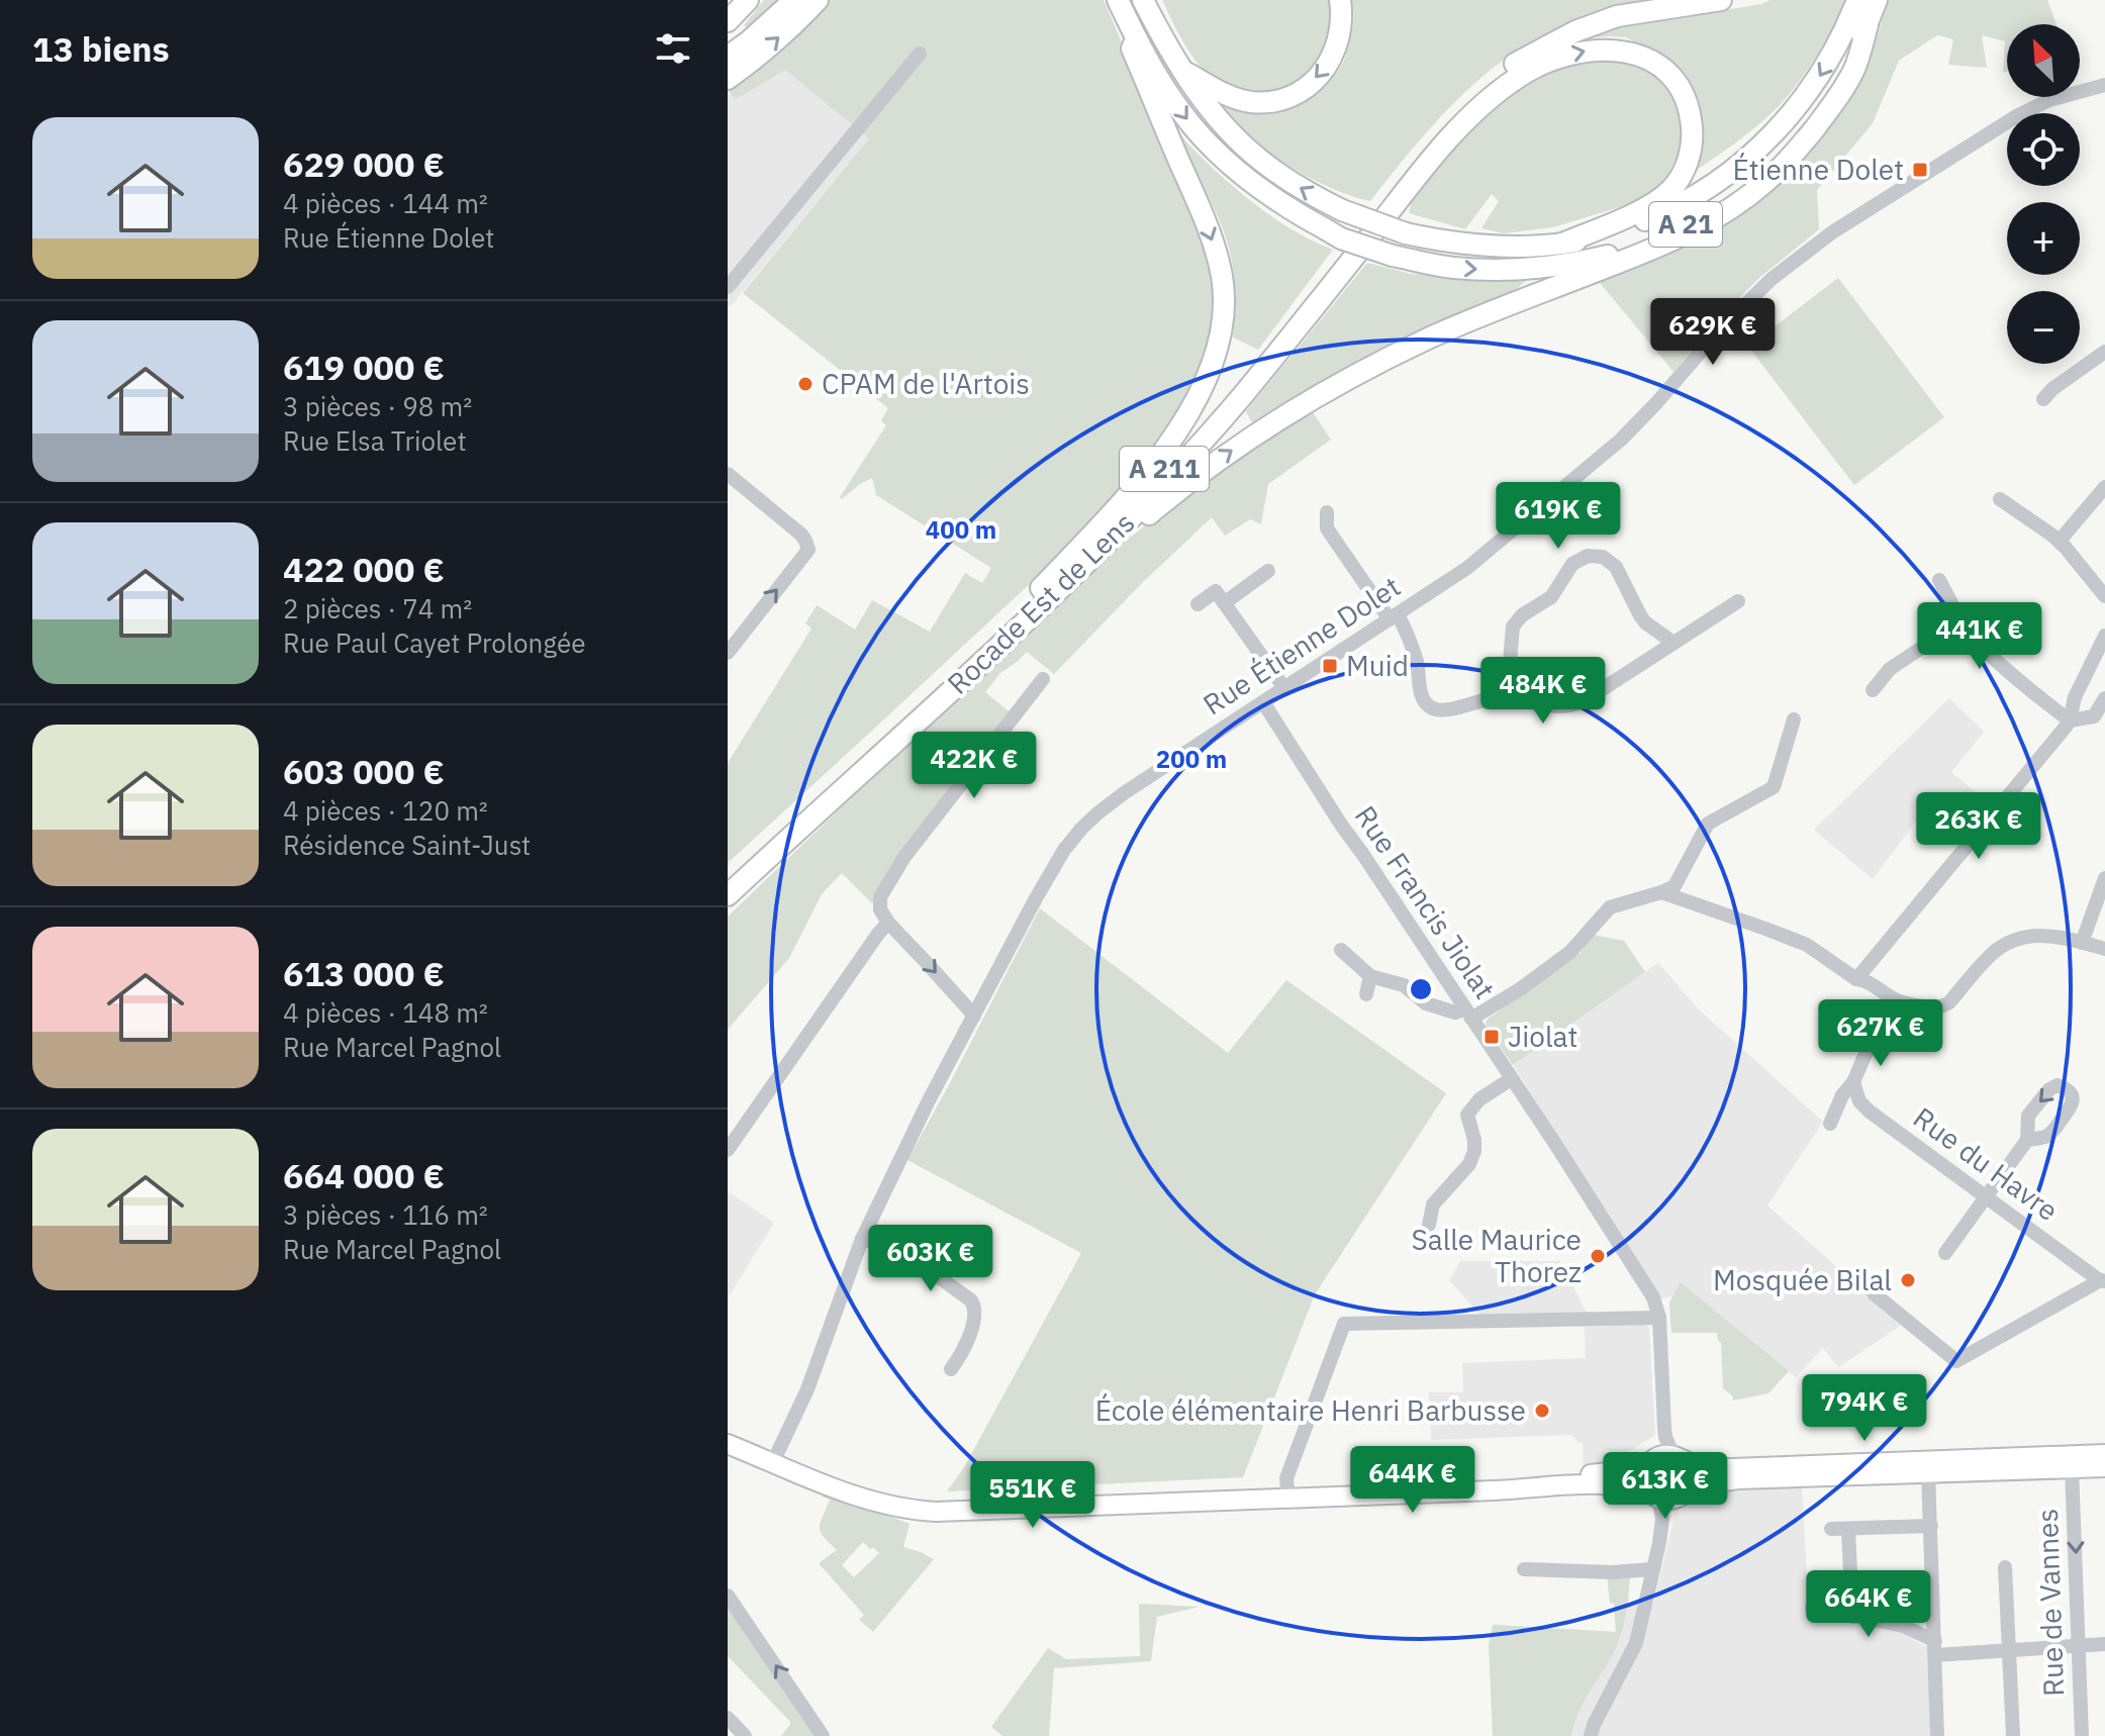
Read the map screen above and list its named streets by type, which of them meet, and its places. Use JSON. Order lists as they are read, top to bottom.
{
  "streets": {
    "highway": ["A 21", "A 211", "Rocade Est de Lens"],
    "street": [
      "Rue Étienne Dolet",
      "Rue Francis Jiolat",
      "Rue du Havre",
      "Rue de Vannes"
    ]
  },
  "crossings": [
    ["Rue Étienne Dolet", "Rue Francis Jiolat"]
  ],
  "places": {
    "transit": ["Étienne Dolet", "Muid", "Jiolat"],
    "other": [
      "CPAM de l'Artois",
      "Salle Maurice Thorez",
      "Mosquée Bilal",
      "École élémentaire Henri Barbusse"
    ]
  },
  "north": "top left",
  "page": {
    "heading": "13 biens",
    "map_buttons": ["+", "−"],
    "list": [
      {
        "name": "629 000 €",
        "note": "4 pièces · 144 m² · Rue Étienne Dolet"
      },
      {
        "name": "619 000 €",
        "note": "3 pièces · 98 m² · Rue Elsa Triolet"
      },
      {
        "name": "422 000 €",
        "note": "2 pièces · 74 m² · Rue Paul Cayet Prolongée"
      },
      {
        "name": "603 000 €",
        "note": "4 pièces · 120 m² · Résidence Saint-Just"
      },
      {
        "name": "613 000 €",
        "note": "4 pièces · 148 m² · Rue Marcel Pagnol"
      },
      {
        "name": "664 000 €",
        "note": "3 pièces · 116 m² · Rue Marcel Pagnol"
      }
    ],
    "price": [
      "629K €",
      "619K €",
      "441K €",
      "484K €",
      "422K €",
      "263K €",
      "627K €",
      "603K €",
      "794K €",
      "644K €",
      "613K €",
      "551K €",
      "664K €"
    ]
  },
  "rings": ["400 m", "200 m"]
}
